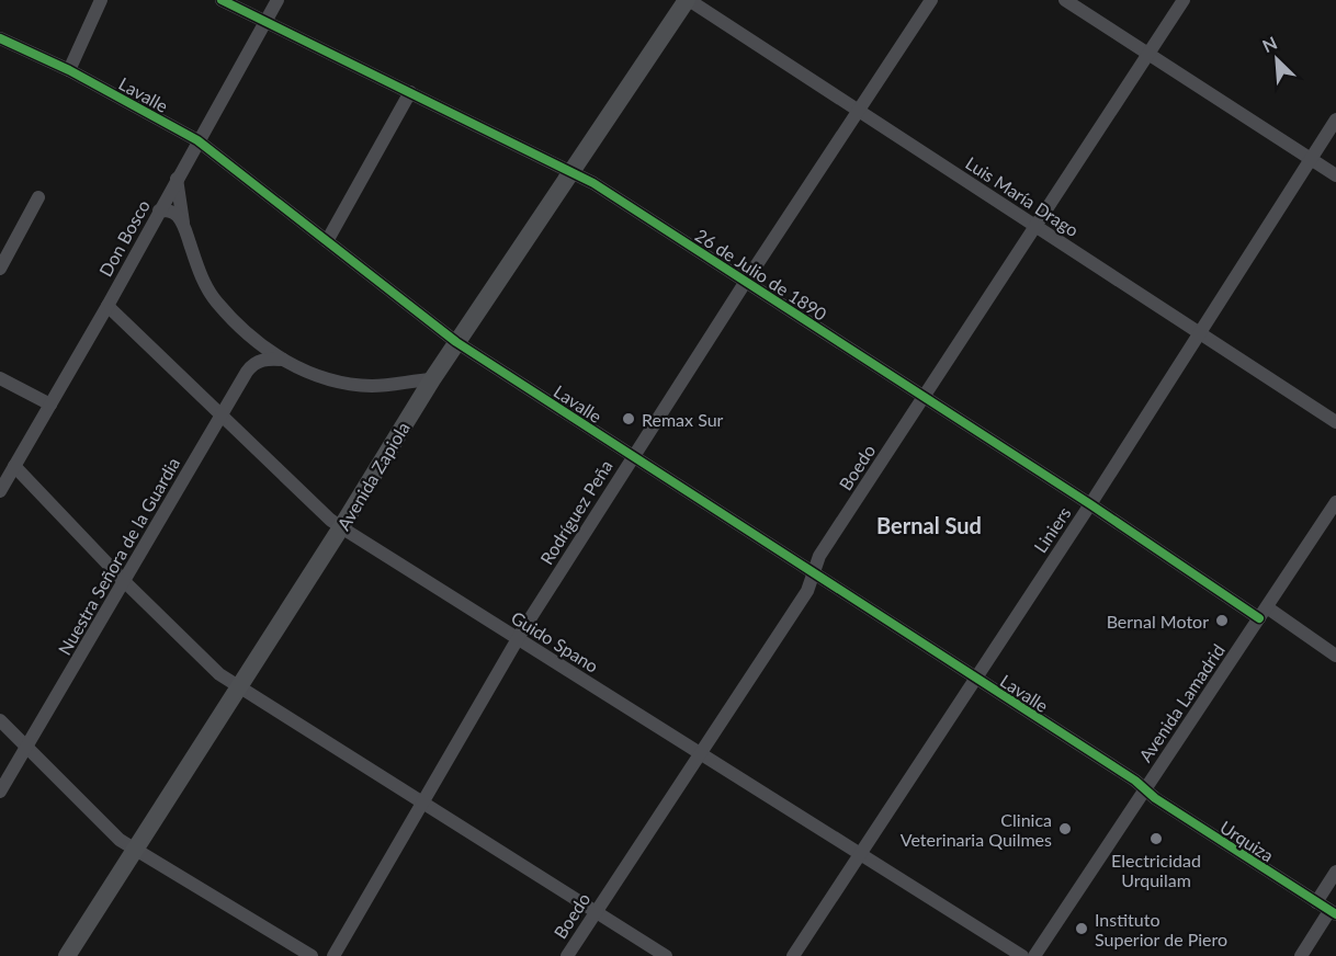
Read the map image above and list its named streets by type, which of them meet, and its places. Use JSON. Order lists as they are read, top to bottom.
{
  "streets": {
    "main road": ["Avenida Zapiola"],
    "street": [
      "Lavalle",
      "Luis María Drago",
      "Don Bosco",
      "26 de Julio de 1890",
      "Boedo",
      "Rodríguez Peña",
      "Liniers",
      "Nuestra Señora de la Guardia",
      "Guido Spano",
      "Avenida Lamadrid",
      "Urquiza"
    ]
  },
  "crossings": [
    ["Lavalle", "Don Bosco"],
    ["Lavalle", "Boedo"],
    ["Lavalle", "Avenida Zapiola"],
    ["Lavalle", "Rodríguez Peña"],
    ["Lavalle", "Liniers"],
    ["Lavalle", "Avenida Lamadrid"],
    ["Lavalle", "Urquiza"],
    ["Luis María Drago", "Boedo"],
    ["Luis María Drago", "Avenida Zapiola"],
    ["Luis María Drago", "Rodríguez Peña"],
    ["Luis María Drago", "Liniers"],
    ["Don Bosco", "26 de Julio de 1890"],
    ["Don Bosco", "Guido Spano"],
    ["26 de Julio de 1890", "Boedo"],
    ["26 de Julio de 1890", "Avenida Zapiola"],
    ["26 de Julio de 1890", "Rodríguez Peña"],
    ["26 de Julio de 1890", "Liniers"],
    ["26 de Julio de 1890", "Avenida Lamadrid"],
    ["Boedo", "Guido Spano"],
    ["Avenida Zapiola", "Guido Spano"],
    ["Rodríguez Peña", "Guido Spano"],
    ["Liniers", "Guido Spano"],
    ["Nuestra Señora de la Guardia", "Guido Spano"],
    ["Avenida Lamadrid", "Urquiza"]
  ],
  "districts": ["Bernal Sud"],
  "places": [
    "Remax Sur",
    "Bernal Motor",
    "Clinica Veterinaria Quilmes",
    "Electricidad Urquilam",
    "Instituto Superior de Piero"
  ],
  "north": "top left"
}
